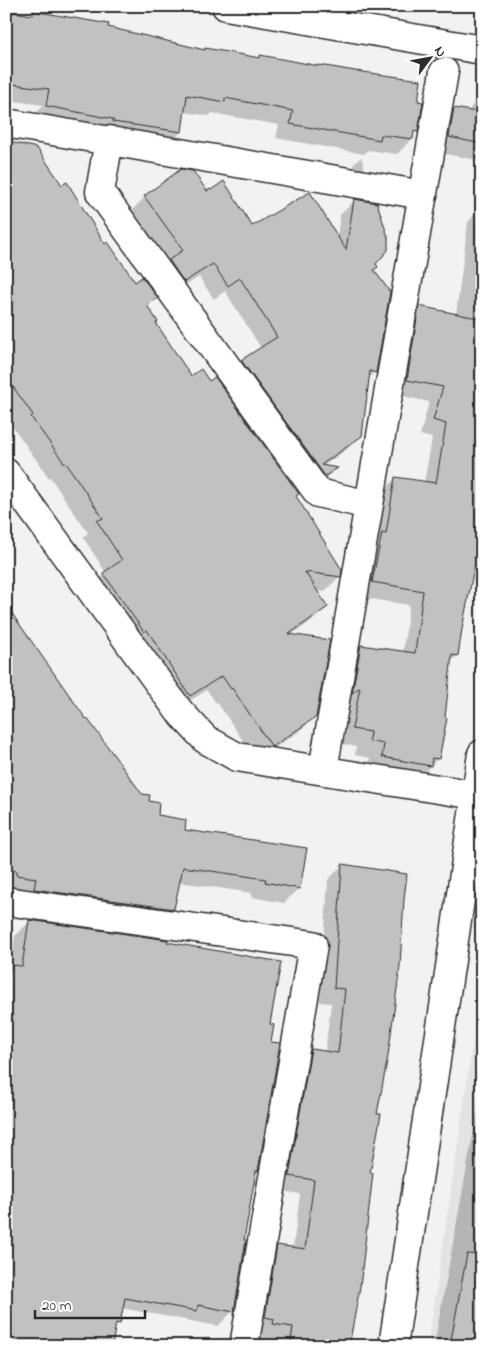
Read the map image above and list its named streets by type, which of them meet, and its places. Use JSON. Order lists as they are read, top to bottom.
{
  "scale_bar": "20 m",
  "north": "top right"
}
